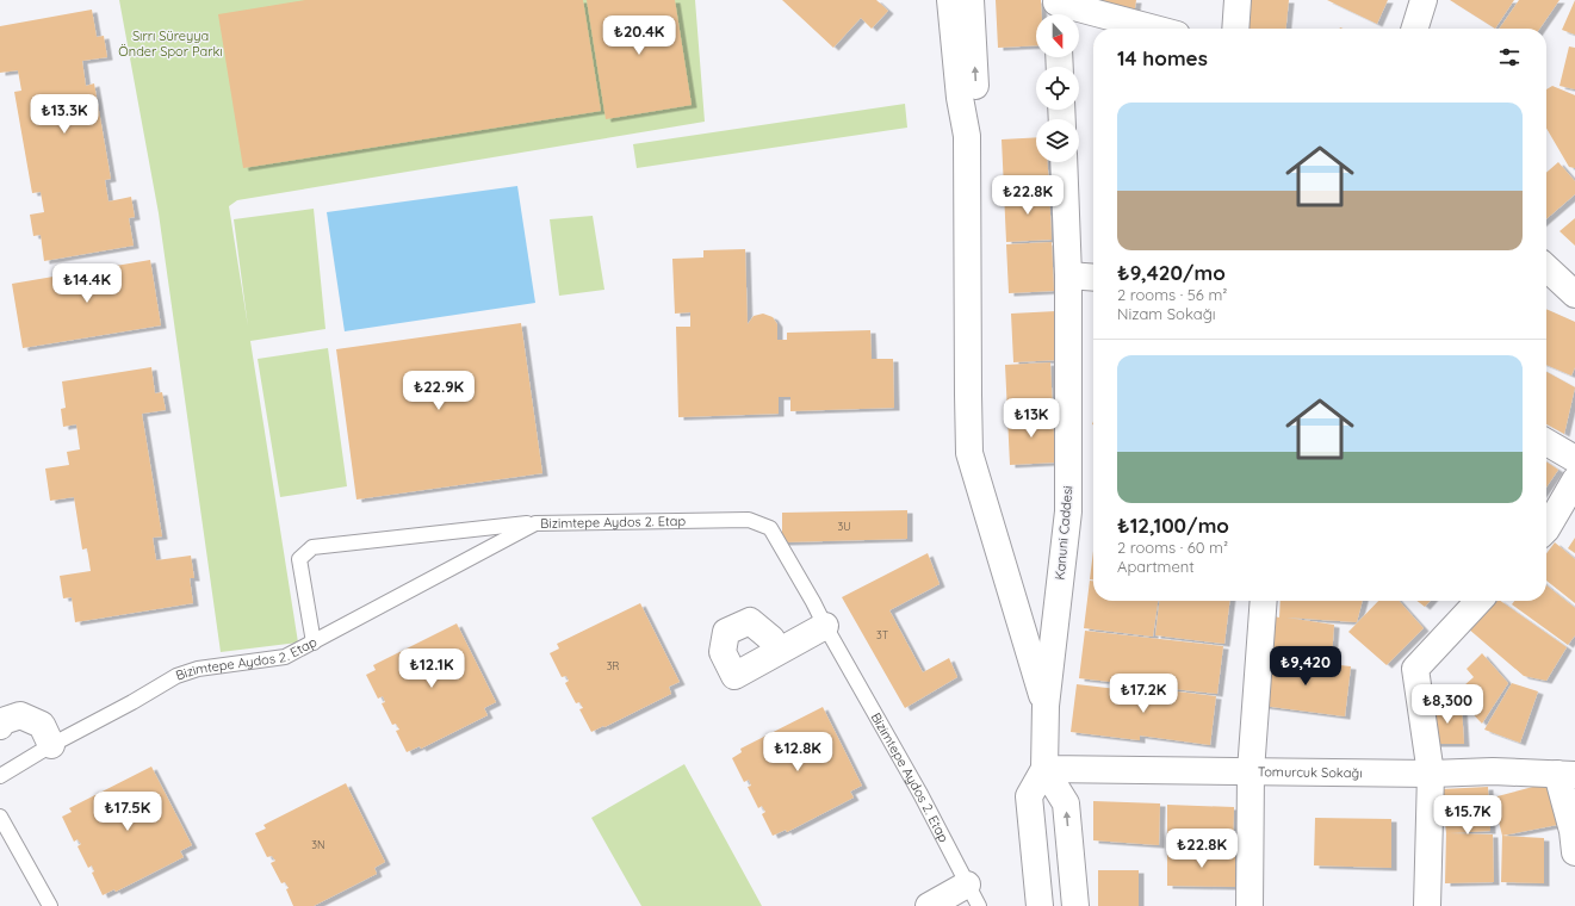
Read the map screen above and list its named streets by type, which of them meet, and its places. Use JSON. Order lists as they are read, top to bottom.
{
  "streets": {
    "street": ["Kanuni Caddesi", "Tomurcuk Sokağı"],
    "lane": ["Bizimtepe Aydos 2. Etap"]
  },
  "crossings": [
    ["Kanuni Caddesi", "Tomurcuk Sokağı"]
  ],
  "parks": ["Sırrı Süreyya Önder Spor Parkı"],
  "house_numbers": [
    "3U",
    "3T",
    "3R",
    "3N"
  ],
  "north": "bottom",
  "page": {
    "price": [
      "₺20.4K",
      "₺13.3K",
      "₺22.8K",
      "₺14.4K",
      "₺22.9K",
      "₺13K",
      "₺9,420",
      "₺12.1K",
      "₺17.2K",
      "₺8,300",
      "₺12.8K",
      "₺17.5K",
      "₺15.7K",
      "₺22.8K"
    ],
    "heading": "14 homes",
    "list": [
      {
        "name": "₺9,420/mo",
        "note": "2 rooms · 56 m² · Nizam Sokağı"
      },
      {
        "name": "₺12,100/mo",
        "note": "2 rooms · 60 m² · Apartment"
      }
    ]
  }
}
